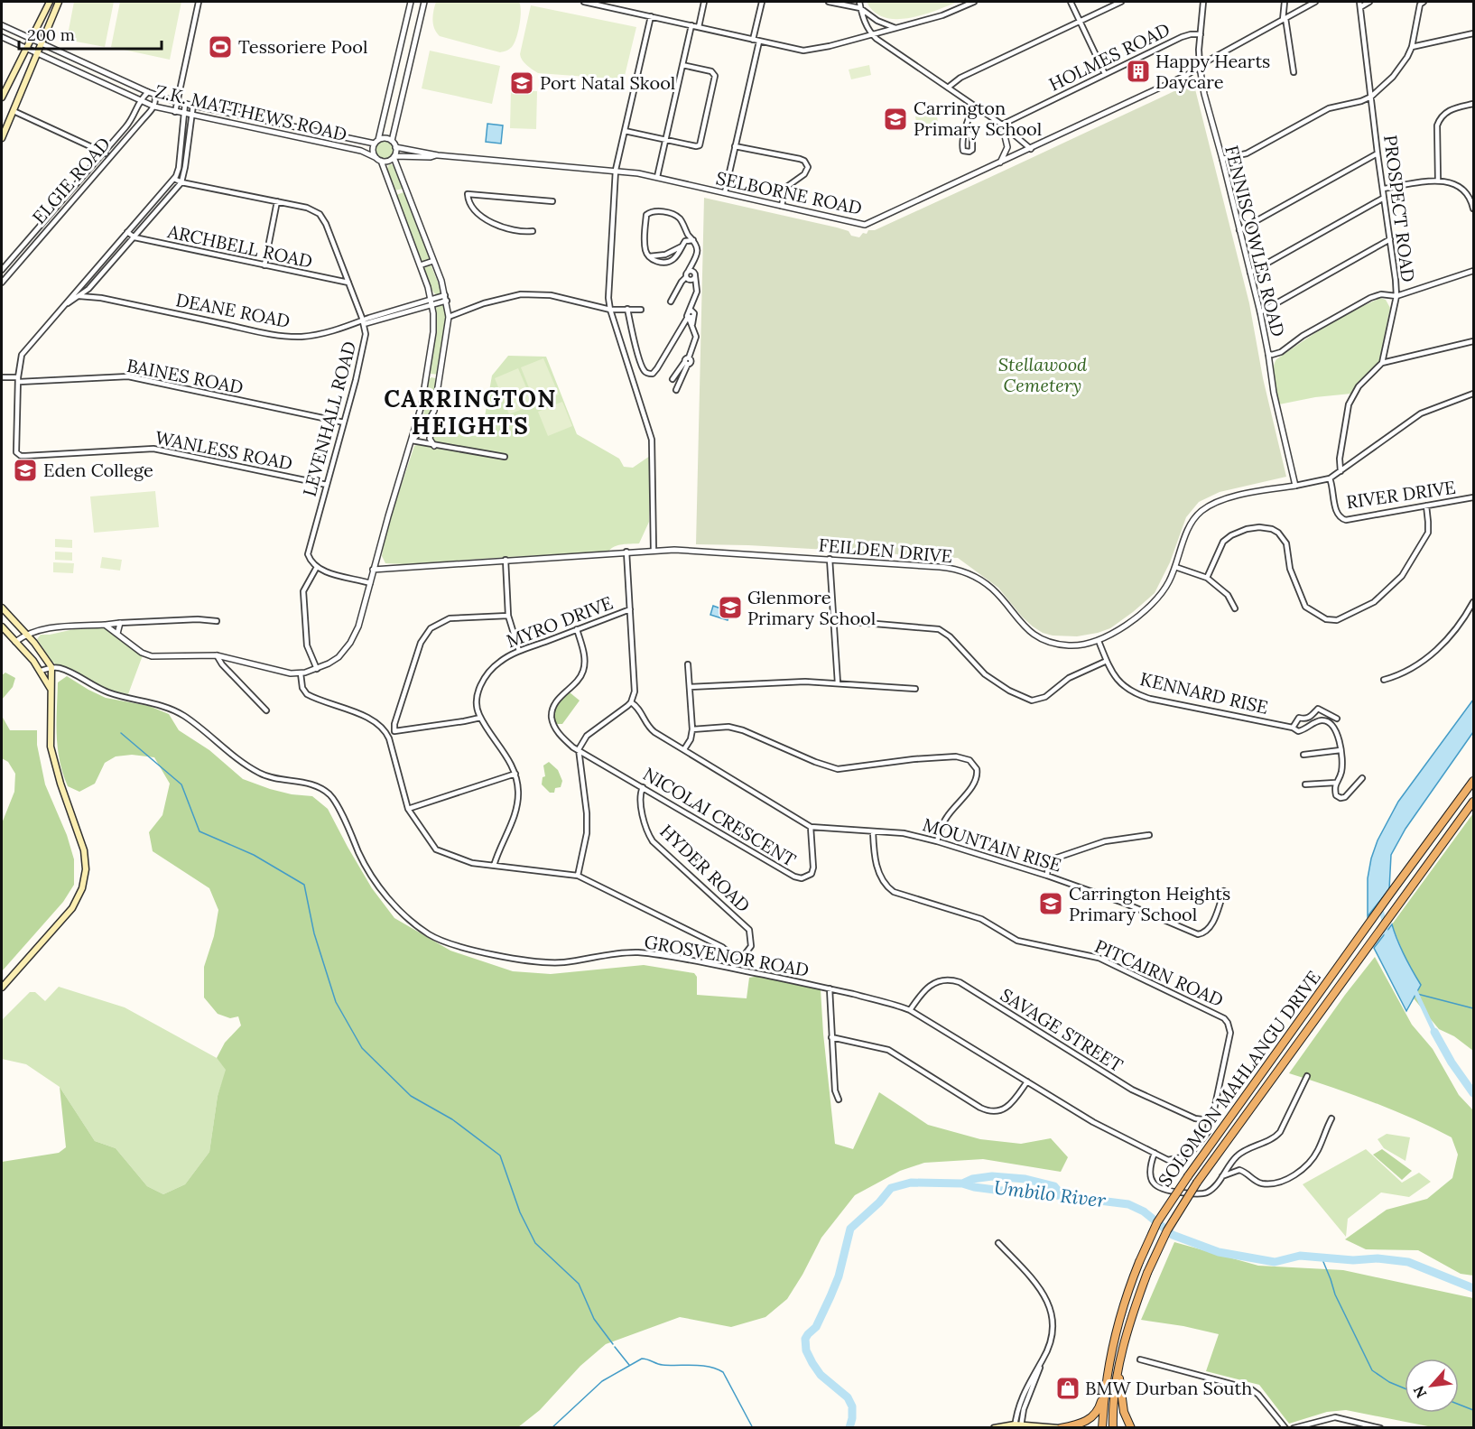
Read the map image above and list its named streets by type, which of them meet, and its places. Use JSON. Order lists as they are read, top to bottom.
{
  "streets": {
    "highway": ["SOLOMON MAHLANGU DRIVE"],
    "street": [
      "HOLMES ROAD",
      "Z.K. MATTHEWS ROAD",
      "ELGIE ROAD",
      "SELBORNE ROAD",
      "PROSPECT ROAD",
      "FENNISCOWLES ROAD",
      "ARCHBELL ROAD",
      "DEANE ROAD",
      "BAINES ROAD",
      "LEVENHALL ROAD",
      "WANLESS ROAD",
      "RIVER DRIVE",
      "FEILDEN DRIVE",
      "MYRO DRIVE",
      "KENNARD RISE",
      "NICOLAI CRESCENT",
      "MOUNTAIN RISE",
      "HYDER ROAD",
      "GROSVENOR ROAD",
      "PITCAIRN ROAD",
      "SAVAGE STREET"
    ]
  },
  "crossings": [
    ["HOLMES ROAD", "FENNISCOWLES ROAD"],
    ["Z.K. MATTHEWS ROAD", "ELGIE ROAD"],
    ["Z.K. MATTHEWS ROAD", "SELBORNE ROAD"],
    ["SELBORNE ROAD", "FENNISCOWLES ROAD"],
    ["FENNISCOWLES ROAD", "FEILDEN DRIVE"],
    ["ARCHBELL ROAD", "LEVENHALL ROAD"],
    ["DEANE ROAD", "LEVENHALL ROAD"],
    ["BAINES ROAD", "LEVENHALL ROAD"],
    ["BAINES ROAD", "WANLESS ROAD"],
    ["LEVENHALL ROAD", "WANLESS ROAD"],
    ["FEILDEN DRIVE", "KENNARD RISE"],
    ["MYRO DRIVE", "NICOLAI CRESCENT"],
    ["NICOLAI CRESCENT", "MOUNTAIN RISE"],
    ["NICOLAI CRESCENT", "HYDER ROAD"],
    ["MOUNTAIN RISE", "PITCAIRN ROAD"],
    ["GROSVENOR ROAD", "PITCAIRN ROAD"],
    ["GROSVENOR ROAD", "SAVAGE STREET"]
  ],
  "districts": ["CARRINGTON HEIGHTS"],
  "water": ["Umbilo River"],
  "parks": ["Stellawood Cemetery"],
  "places": {
    "sports": ["Tessoriere Pool"],
    "building": ["Happy Hearts Daycare"],
    "school or university": [
      "Port Natal Skool",
      "Carrington Primary School",
      "Eden College",
      "Glenmore Primary School",
      "Carrington Heights Primary School"
    ],
    "shop": ["BMW Durban South"]
  },
  "scale_bar": "200 m",
  "north": "bottom left"
}
